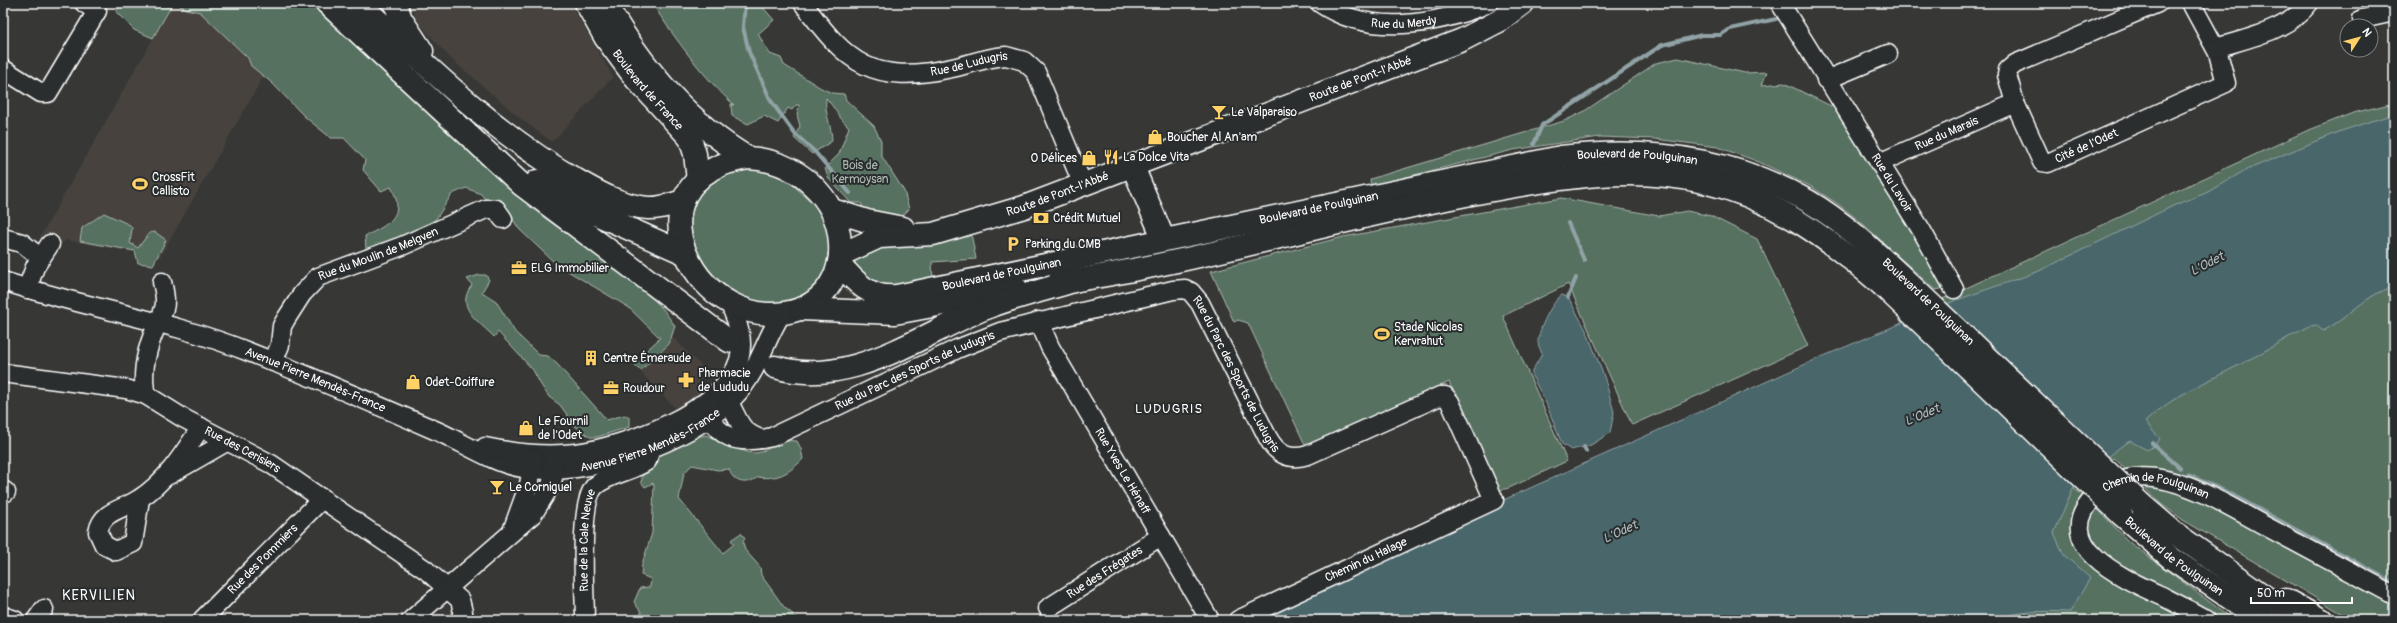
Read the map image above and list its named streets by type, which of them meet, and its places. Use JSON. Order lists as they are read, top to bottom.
{
  "streets": {
    "main road": ["Route de Pont-l'Abbé", "Boulevard de France", "Boulevard de Poulguinan"],
    "street": [
      "Rue du Merdy",
      "Rue de Ludugris",
      "Rue du Marais",
      "Cité de l'Odet",
      "Rue du Lavoir",
      "Rue du Moulin de Melgven",
      "Rue du Parc des Sports de Ludugris",
      "Avenue Pierre Mendès-France",
      "Rue des Cerisiers",
      "Rue Yves Le Hénaff",
      "Chemin de Poulguinan",
      "Rue de la Cale Neuve",
      "Rue des Pommiers",
      "Chemin du Halage",
      "Rue des Frégates"
    ]
  },
  "crossings": [
    ["Rue de Ludugris", "Route de Pont-l'Abbé"],
    ["Route de Pont-l'Abbé", "Boulevard de Poulguinan"],
    ["Rue du Marais", "Cité de l'Odet"],
    ["Rue du Marais", "Rue du Lavoir"],
    ["Boulevard de Poulguinan", "Avenue Pierre Mendès-France"],
    ["Rue du Moulin de Melgven", "Avenue Pierre Mendès-France"],
    ["Rue du Parc des Sports de Ludugris", "Avenue Pierre Mendès-France"],
    ["Rue du Parc des Sports de Ludugris", "Rue Yves Le Hénaff"],
    ["Rue du Parc des Sports de Ludugris", "Chemin du Halage"],
    ["Avenue Pierre Mendès-France", "Rue de la Cale Neuve"],
    ["Rue des Cerisiers", "Rue des Pommiers"],
    ["Rue Yves Le Hénaff", "Rue des Frégates"]
  ],
  "districts": ["LUDUGRIS", "KERVILIEN"],
  "water": ["L'Odet"],
  "parks": ["Bois de Kermoysan"],
  "places": {
    "bar": ["Le Valparaiso", "Le Corniguel"],
    "shop": [
      "Boucher Al An'am",
      "O Délices",
      "Odet-Coiffure",
      "Le Fournil de l'Odet"
    ],
    "restaurant": ["La Dolce Vita"],
    "sports": ["CrossFit Callisto", "Stade Nicolas Kervrahut"],
    "bank": ["Crédit Mutuel"],
    "parking": ["Parking du CMB"],
    "office": ["ELG Immobilier", "Roudour"],
    "building": ["Centre Émeraude"],
    "pharmacy": ["Pharmacie de Lududu"]
  },
  "scale_bar": "50 m",
  "north": "top right"
}
